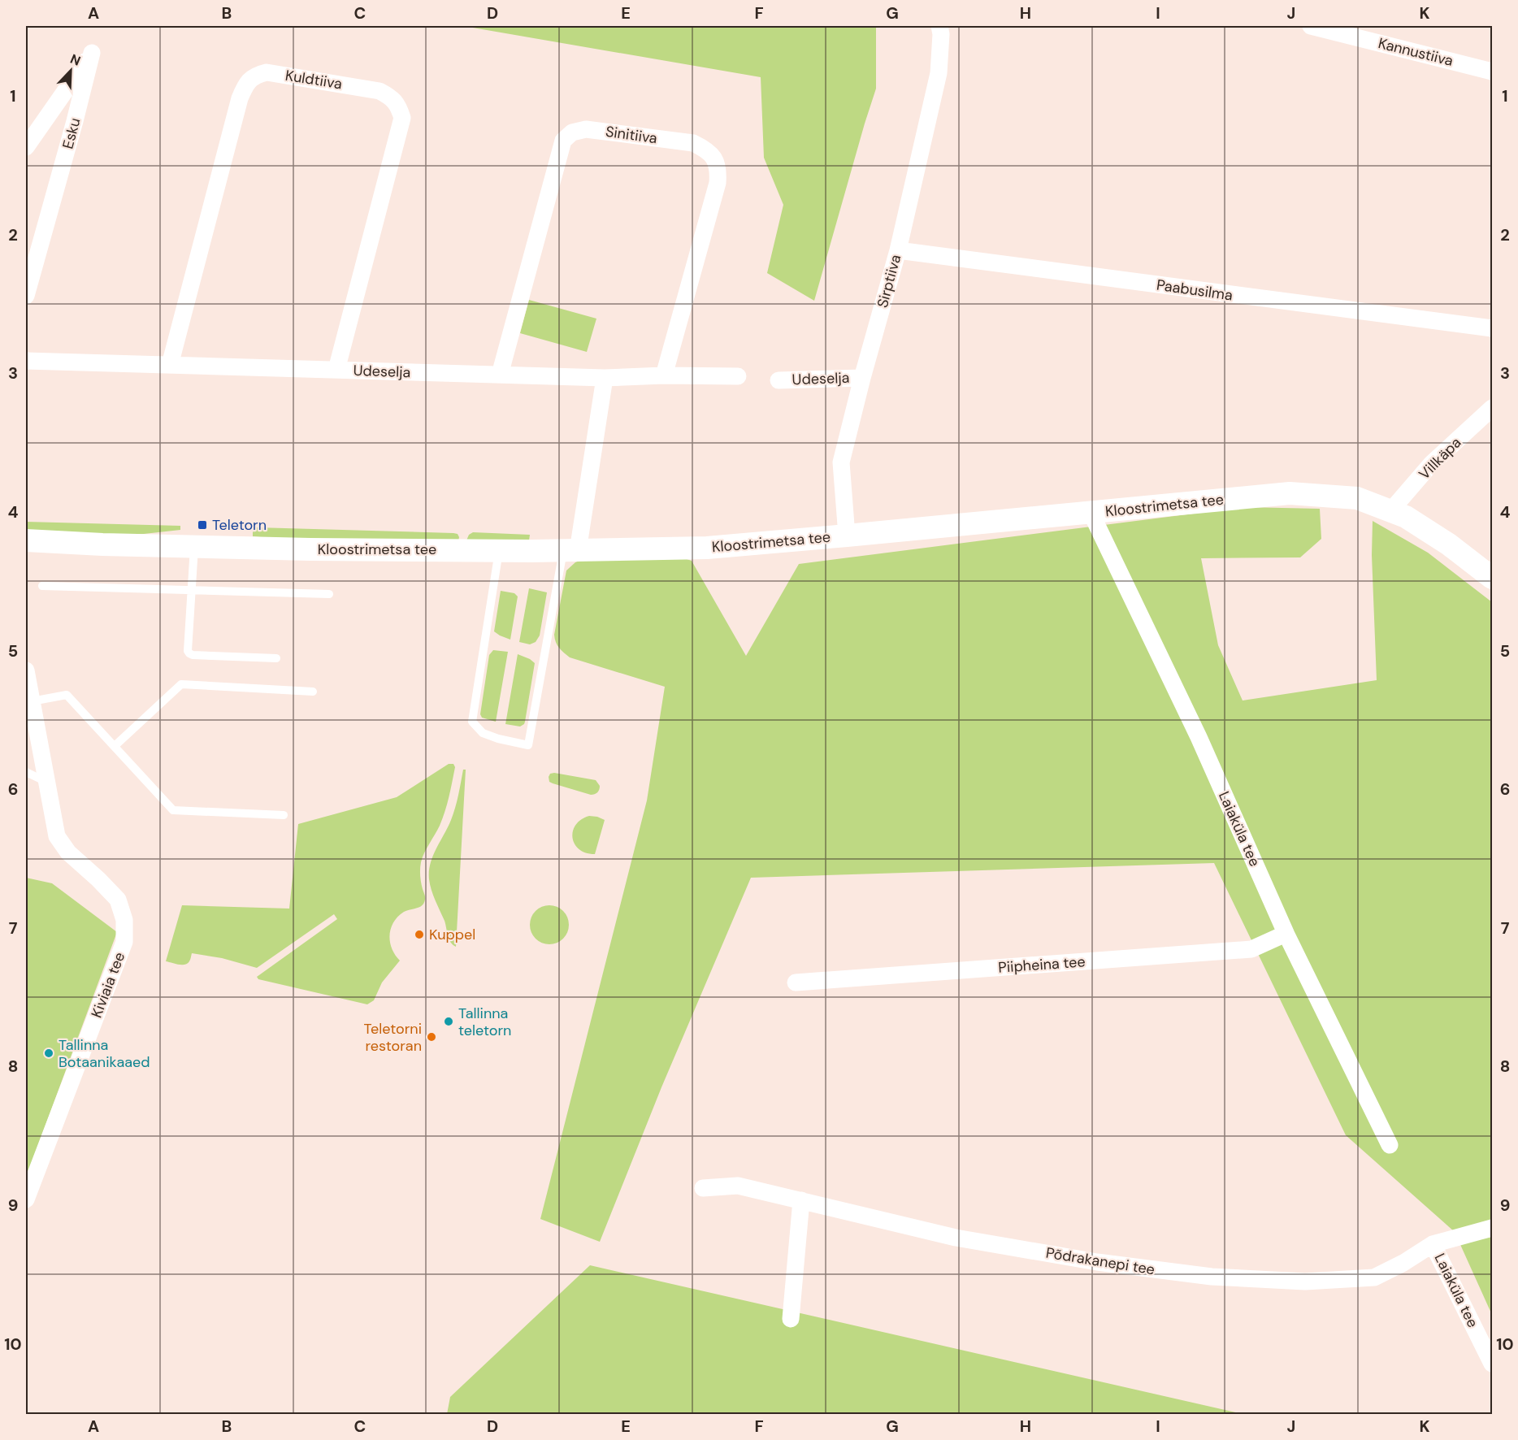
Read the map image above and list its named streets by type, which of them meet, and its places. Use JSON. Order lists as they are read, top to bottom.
{
  "streets": {
    "main road": ["Kloostrimetsa tee"],
    "street": [
      "Kannustiiva",
      "Kuldtiiva",
      "Esku",
      "Sinitiiva",
      "Sirptiiva",
      "Paabusilma",
      "Udeselja",
      "Villkäpa",
      "Laiaküla tee",
      "Piipheina tee",
      "Kiviaia tee",
      "Põdrakanepi tee"
    ]
  },
  "crossings": [
    ["Kuldtiiva", "Udeselja"],
    ["Sinitiiva", "Udeselja"],
    ["Sirptiiva", "Paabusilma"],
    ["Sirptiiva", "Udeselja"],
    ["Sirptiiva", "Kloostrimetsa tee"],
    ["Villkäpa", "Kloostrimetsa tee"],
    ["Kloostrimetsa tee", "Laiaküla tee"],
    ["Laiaküla tee", "Piipheina tee"],
    ["Laiaküla tee", "Põdrakanepi tee"]
  ],
  "places": {
    "transit": ["Teletorn"],
    "other": [
      "Kuppel",
      "Tallinna teletorn",
      "Teletorni restoran",
      "Tallinna Botaanikaaed"
    ]
  },
  "north": "top right",
  "grid": {
    "columns": [
      "A",
      "B",
      "C",
      "D",
      "E",
      "F",
      "G",
      "H",
      "I",
      "J",
      "K"
    ],
    "rows": [
      "1",
      "2",
      "3",
      "4",
      "5",
      "6",
      "7",
      "8",
      "9",
      "10"
    ]
  }
}
